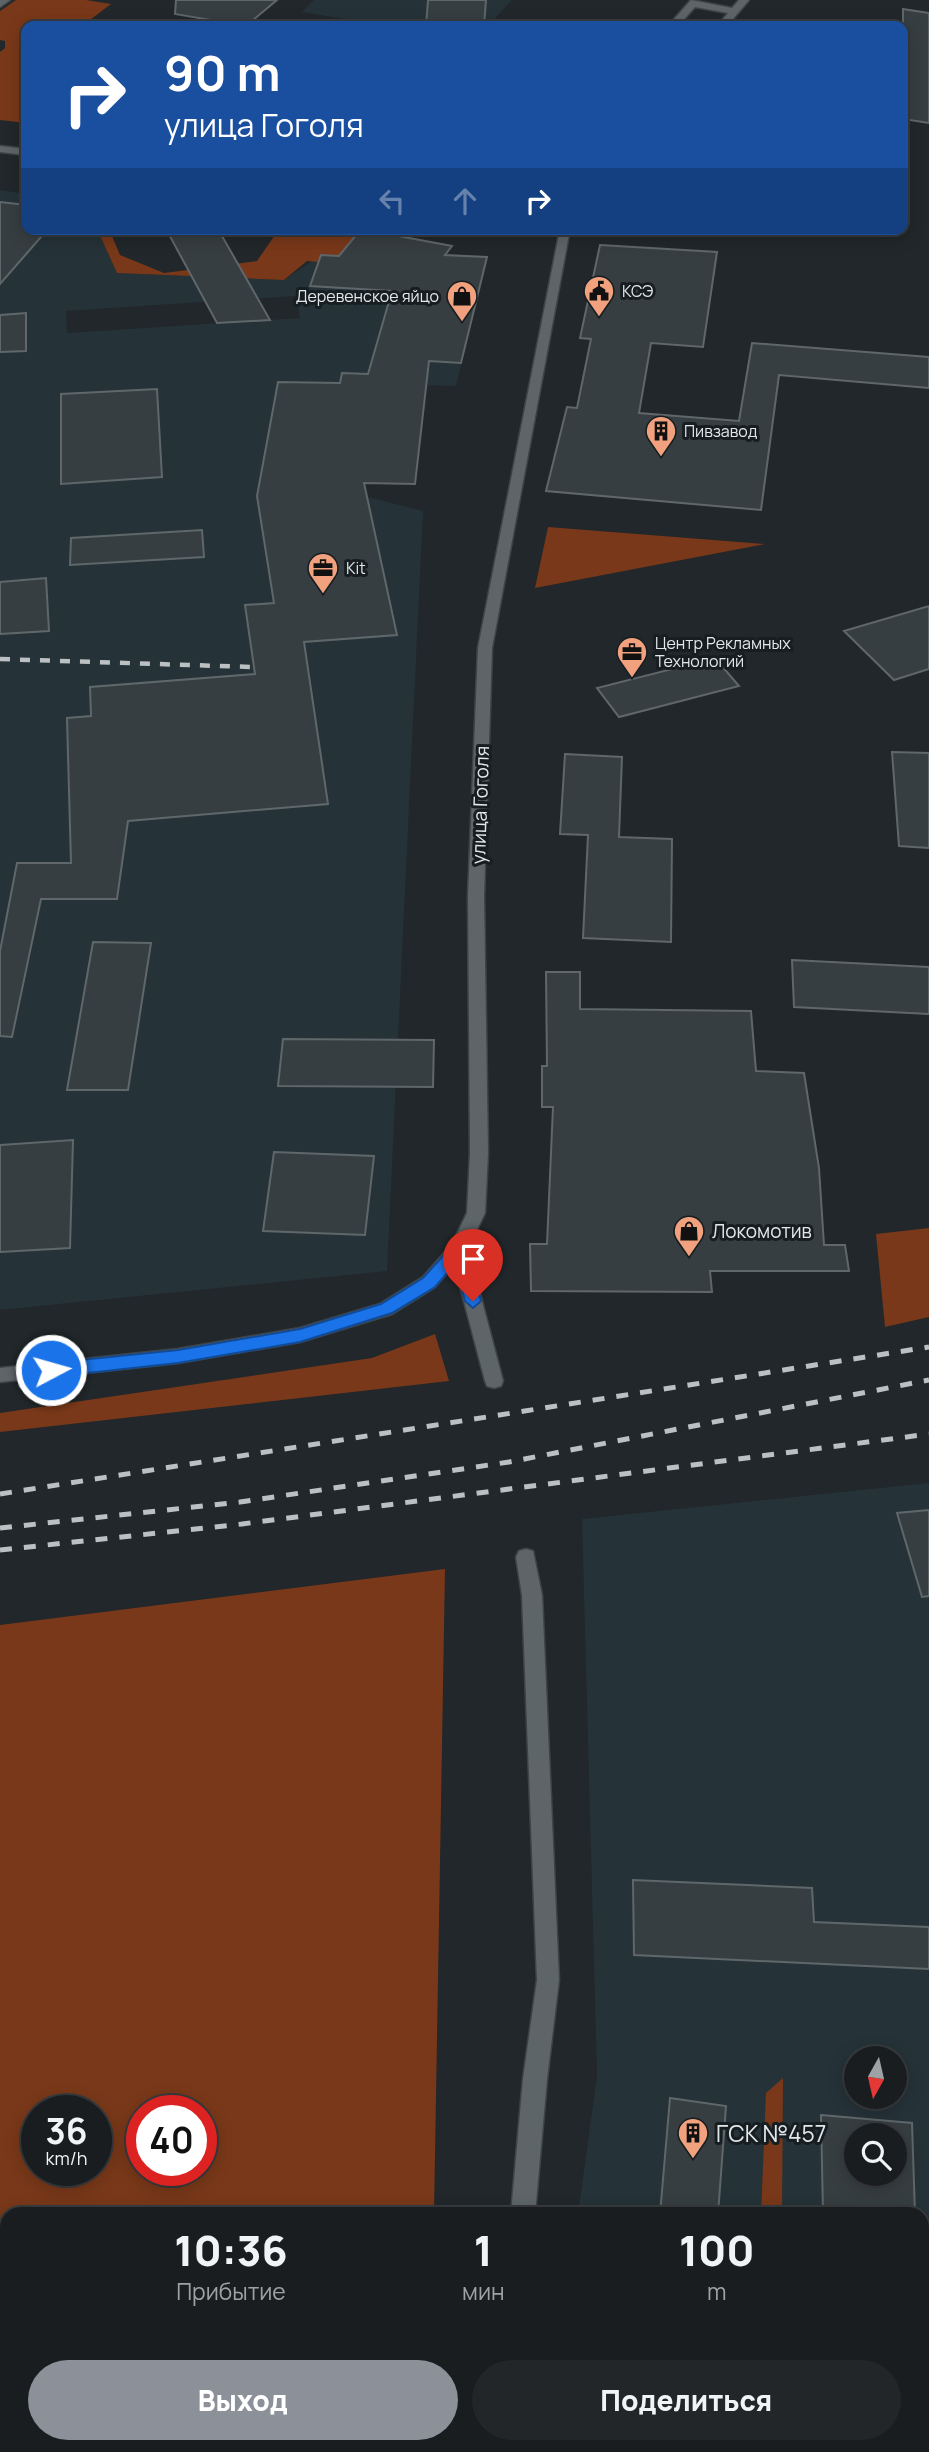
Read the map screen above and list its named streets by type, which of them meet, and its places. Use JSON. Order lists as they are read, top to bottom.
{
  "streets": {
    "street": ["улица Гоголя"]
  },
  "places": {
    "public building": ["КСЭ"],
    "shop": ["Деревенское яйцо", "Локомотив"],
    "building": ["Пивзавод", "ГСК №457"],
    "office": ["Kit", "Центр Рекламных Технологий"]
  },
  "north": "bottom",
  "page": {
    "turn": ["90 m", "улица Гоголя"],
    "speed": "36 km/h",
    "limit": "40",
    "eta": [
      "10:36",
      "Прибытие",
      "1",
      "мин",
      "100",
      "m"
    ],
    "buttons": ["Выход", "Поделиться"]
  }
}
